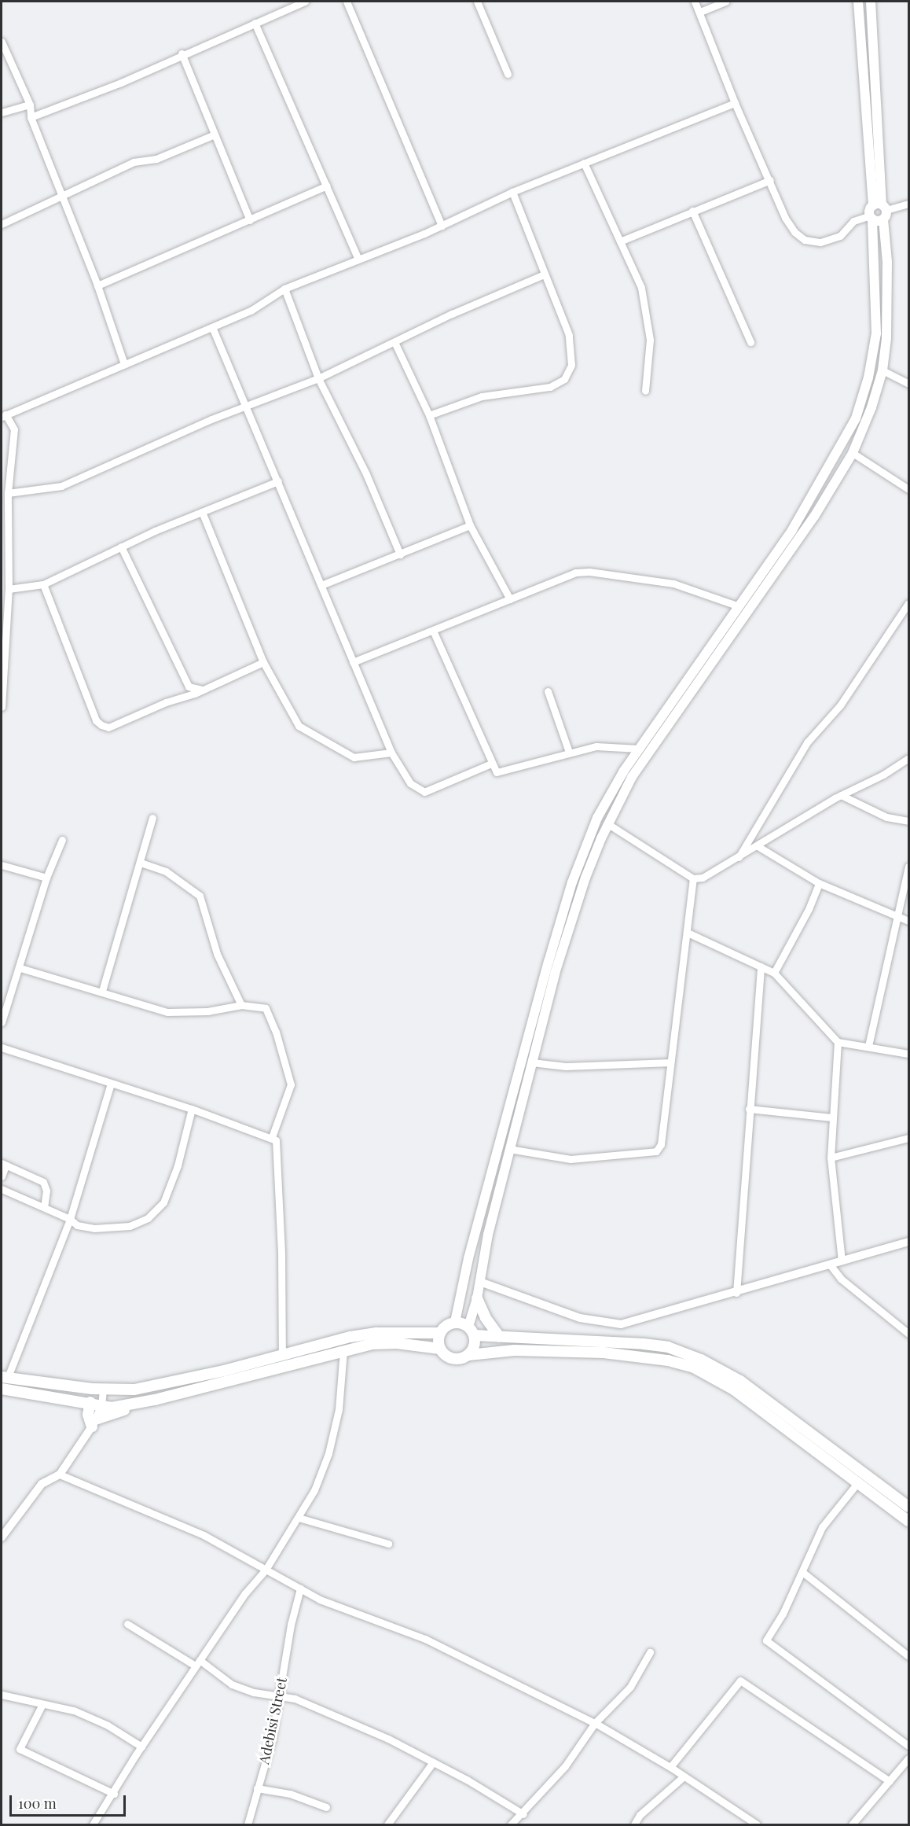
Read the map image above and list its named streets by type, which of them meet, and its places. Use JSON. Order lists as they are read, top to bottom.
{
  "streets": {
    "street": ["Adebisi Street"]
  },
  "scale_bar": "100 m"
}
